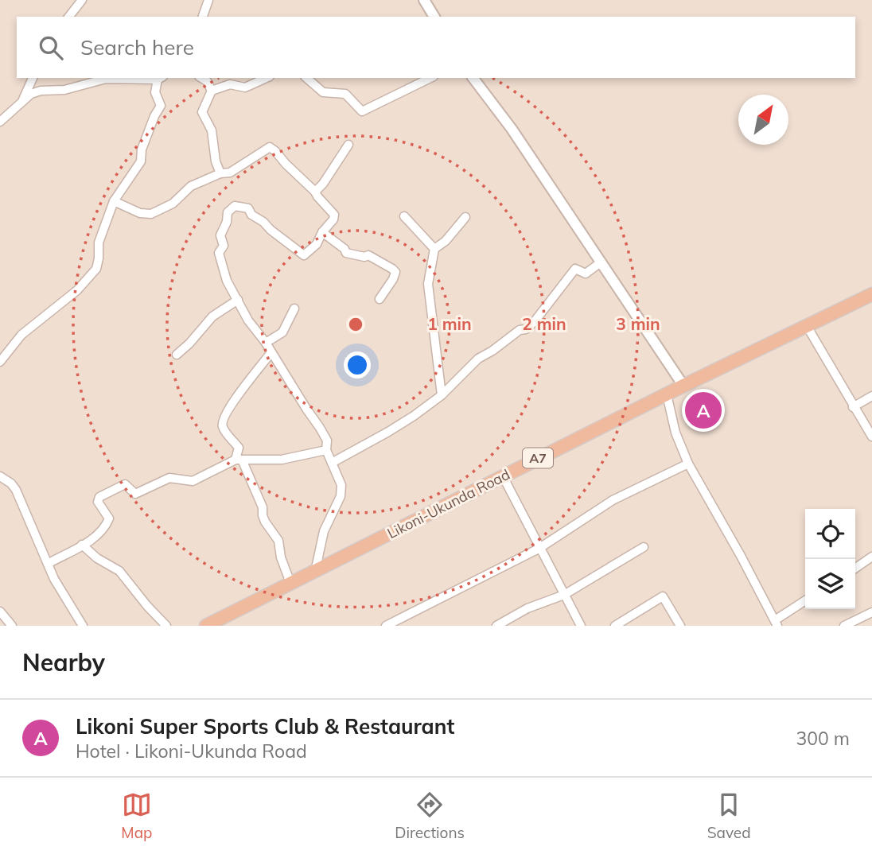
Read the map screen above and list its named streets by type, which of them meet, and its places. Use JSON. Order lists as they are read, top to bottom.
{
  "streets": {
    "highway": ["A7", "Likoni-Ukunda Road"]
  },
  "north": "top right",
  "page": {
    "search": "Search here",
    "pins": "A",
    "heading": "Nearby",
    "list": [
      {
        "mark": "A",
        "name": "Likoni Super Sports Club & Restaurant",
        "note": "Hotel · Likoni-Ukunda Road",
        "value": "300 m"
      }
    ],
    "nav": ["Map", "Directions", "Saved"]
  },
  "rings": ["1 min", "2 min", "3 min"]
}
